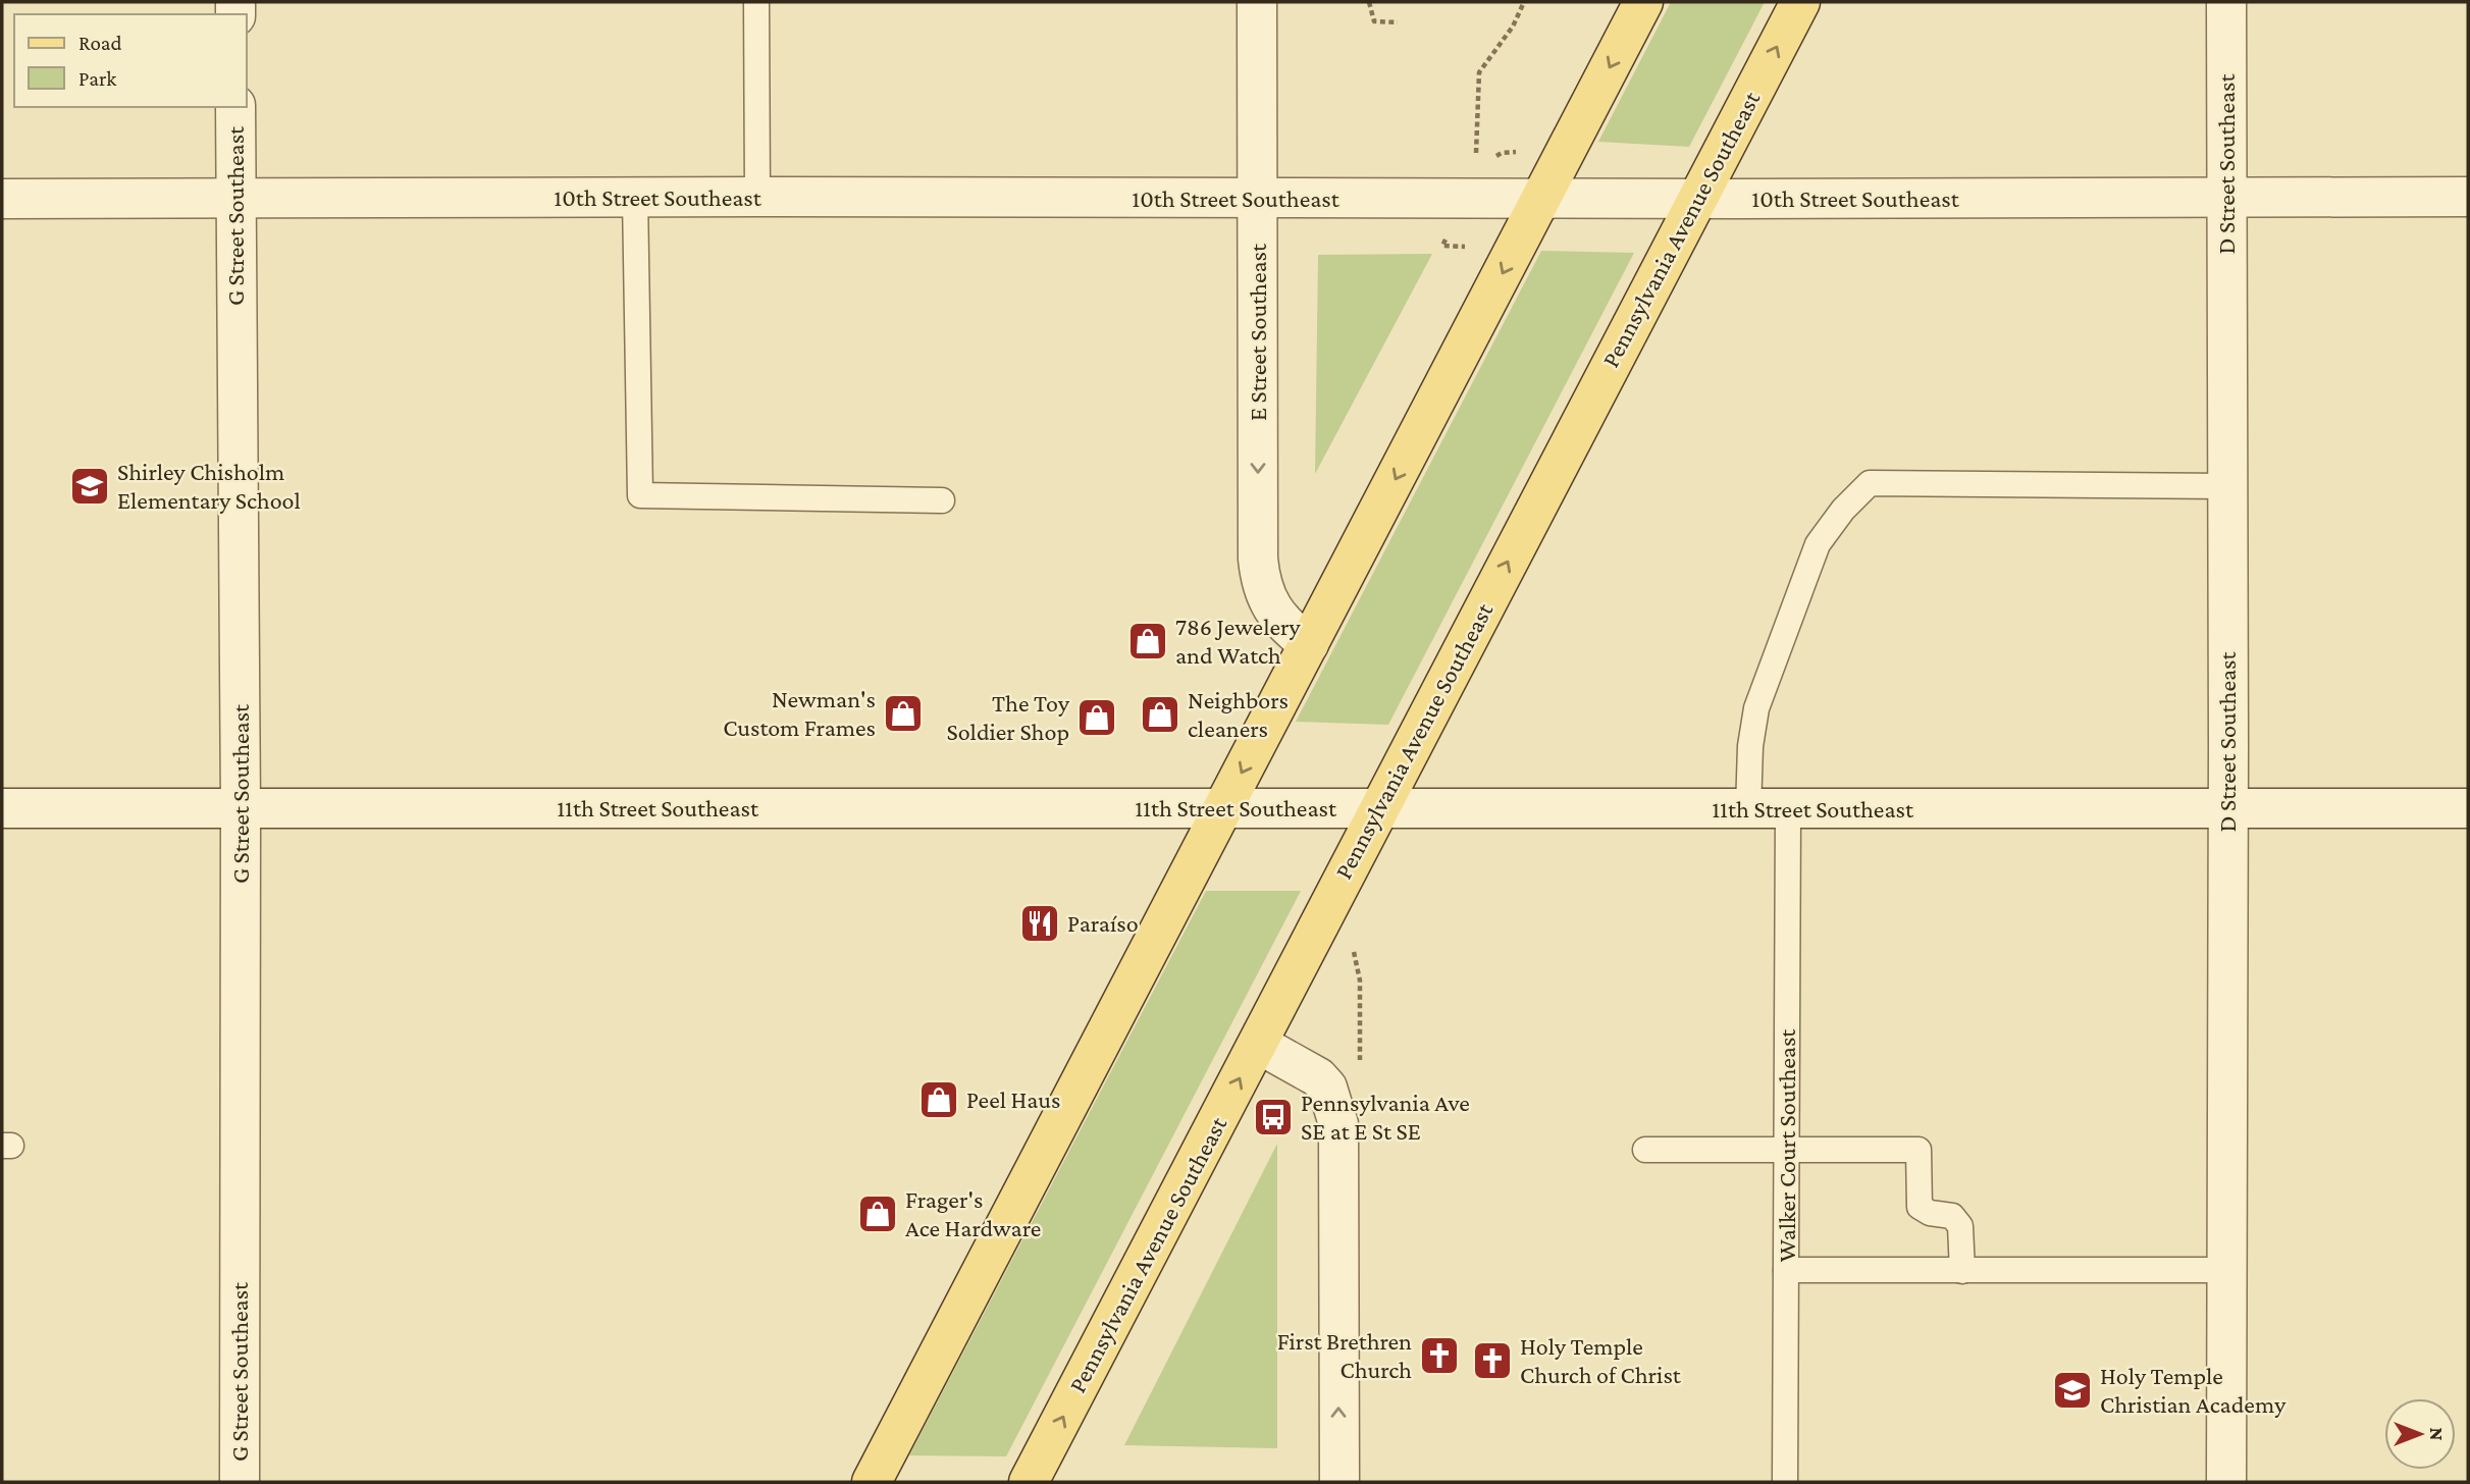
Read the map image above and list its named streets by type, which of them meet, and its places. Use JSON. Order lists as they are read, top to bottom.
{
  "streets": {
    "main road": ["Pennsylvania Avenue Southeast"],
    "street": [
      "D Street Southeast",
      "10th Street Southeast",
      "G Street Southeast",
      "E Street Southeast",
      "11th Street Southeast"
    ],
    "lane": ["Walker Court Southeast"]
  },
  "crossings": [
    ["D Street Southeast", "10th Street Southeast"],
    ["D Street Southeast", "11th Street Southeast"],
    ["10th Street Southeast", "G Street Southeast"],
    ["10th Street Southeast", "Pennsylvania Avenue Southeast"],
    ["10th Street Southeast", "E Street Southeast"],
    ["G Street Southeast", "11th Street Southeast"],
    ["Pennsylvania Avenue Southeast", "11th Street Southeast"],
    ["11th Street Southeast", "Walker Court Southeast"]
  ],
  "one_way": ["E Street Southeast"],
  "places": {
    "school or university": ["Shirley Chisholm Elementary School", "Holy Temple Christian Academy"],
    "shop": [
      "786 Jewelery and Watch",
      "Newman's Custom Frames",
      "Neighbors cleaners",
      "The Toy Soldier Shop",
      "Peel Haus",
      "Frager's Ace Hardware"
    ],
    "restaurant": ["Paraíso"],
    "bus stop": ["Pennsylvania Ave SE at E St SE"],
    "church": ["First Brethren Church", "Holy Temple Church of Christ"]
  },
  "legend": ["Road", "Park"],
  "north": "right"
}
